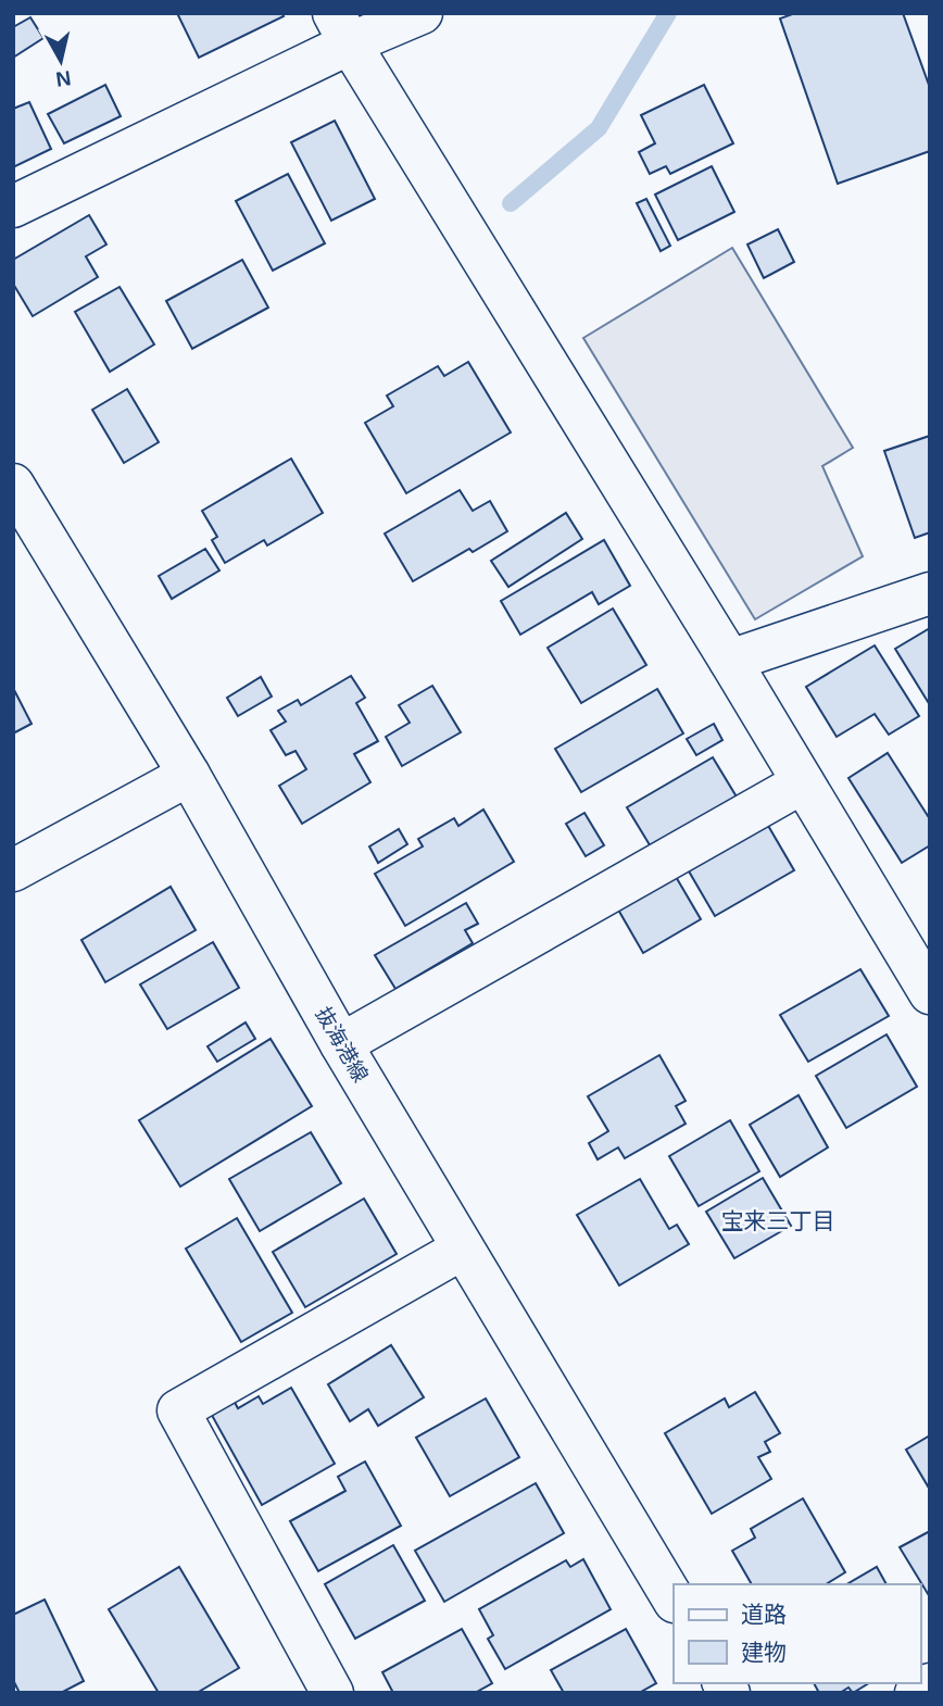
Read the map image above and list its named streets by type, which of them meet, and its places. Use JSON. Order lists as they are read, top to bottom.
{
  "streets": {
    "street": ["抜海港線"]
  },
  "districts": ["宝来三丁目"],
  "legend": ["道路", "建物"],
  "north": "bottom"
}
